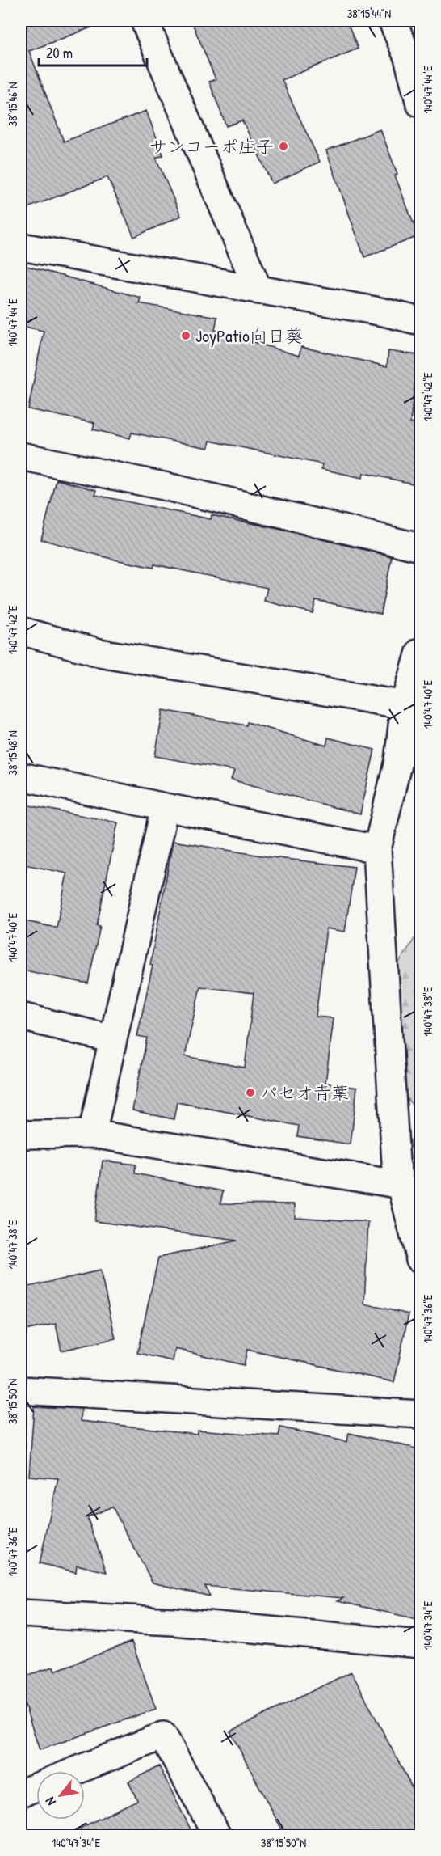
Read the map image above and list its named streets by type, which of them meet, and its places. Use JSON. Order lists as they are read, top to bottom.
{
  "places": ["サンコーポ庄子", "JoyPatio向日葵", "パセオ青葉"],
  "scale_bar": "20 m",
  "north": "bottom left",
  "coordinates": [
    "38°15'44\"N",
    "140°47'44\"E",
    "38°15'46\"N",
    "140°47'42\"E",
    "140°47'40\"E",
    "38°15'48\"N",
    "140°47'38\"E",
    "140°47'36\"E",
    "38°15'50\"N",
    "140°47'34\"E"
  ]
}
